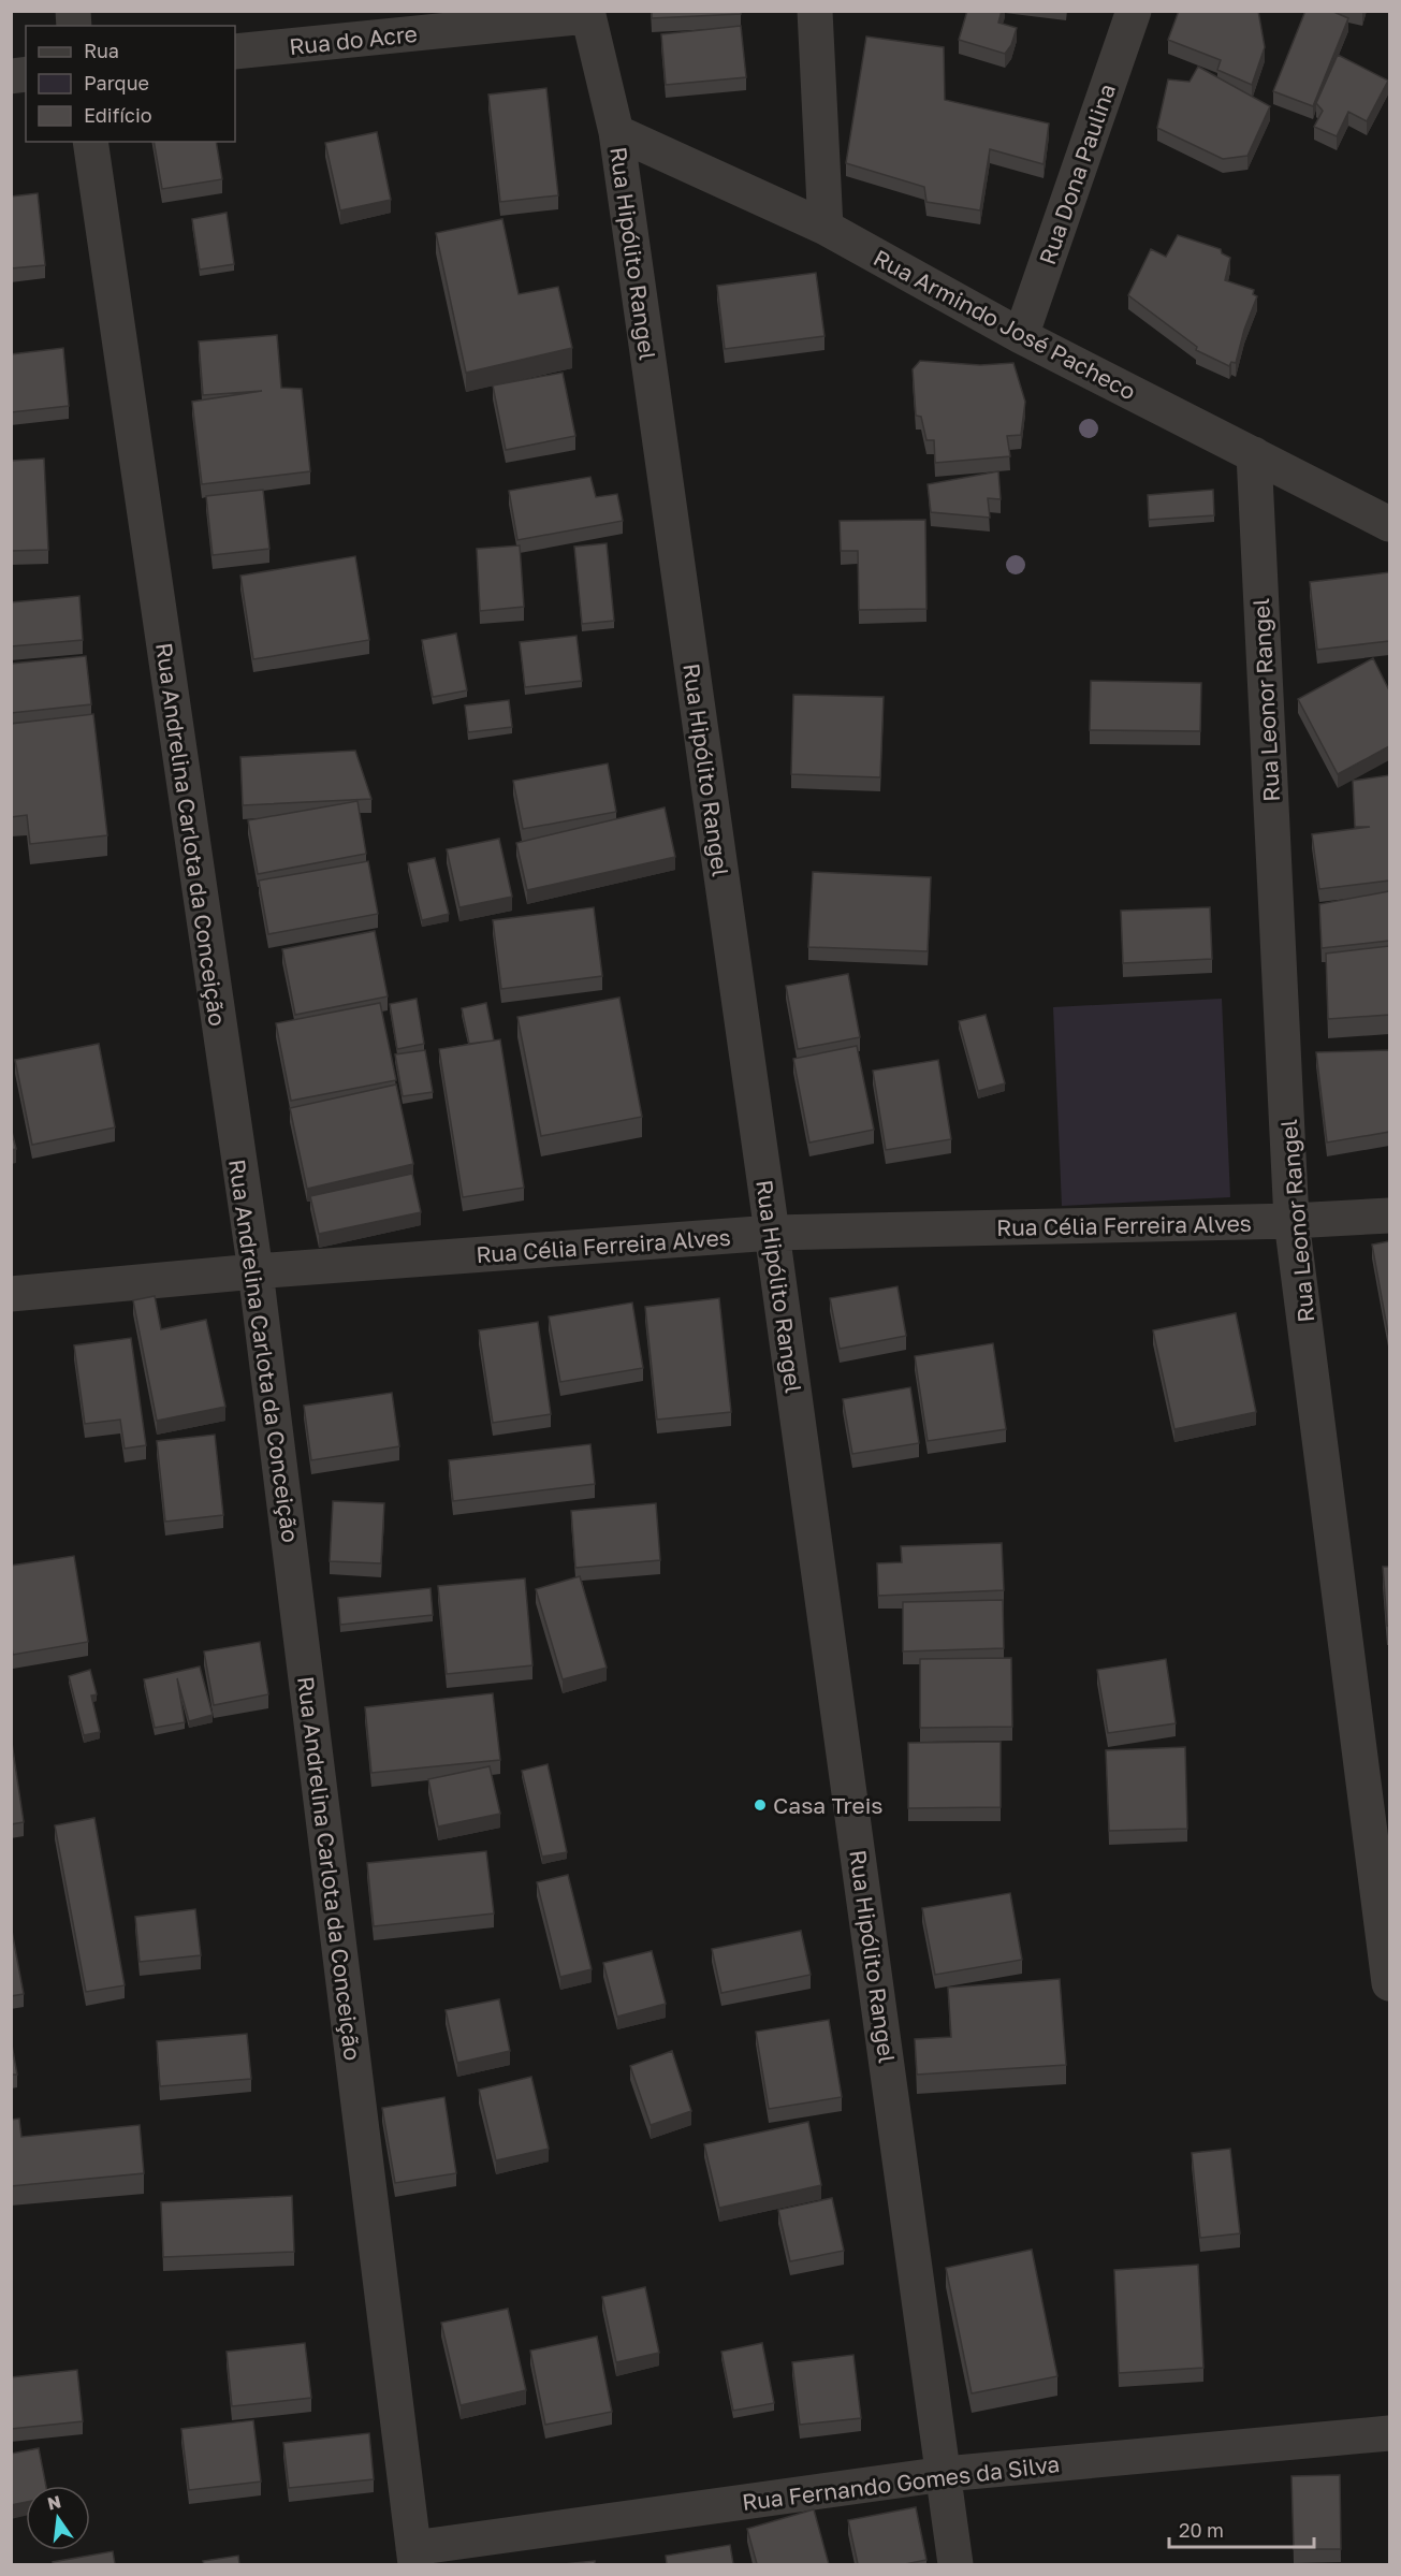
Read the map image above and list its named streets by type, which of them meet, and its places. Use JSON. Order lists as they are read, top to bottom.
{
  "streets": {
    "street": [
      "Rua do Acre",
      "Rua Dona Paulina",
      "Rua Hipólito Rangel",
      "Rua Armindo José Pacheco",
      "Rua Leonor Rangel",
      "Rua Andrelina Carlota da Conceição",
      "Rua Célia Ferreira Alves",
      "Rua Fernando Gomes da Silva"
    ]
  },
  "crossings": [
    ["Rua do Acre", "Rua Hipólito Rangel"],
    ["Rua Dona Paulina", "Rua Armindo José Pacheco"],
    ["Rua Hipólito Rangel", "Rua Armindo José Pacheco"],
    ["Rua Hipólito Rangel", "Rua Célia Ferreira Alves"],
    ["Rua Hipólito Rangel", "Rua Fernando Gomes da Silva"],
    ["Rua Armindo José Pacheco", "Rua Leonor Rangel"],
    ["Rua Leonor Rangel", "Rua Célia Ferreira Alves"],
    ["Rua Andrelina Carlota da Conceição", "Rua Célia Ferreira Alves"],
    ["Rua Andrelina Carlota da Conceição", "Rua Fernando Gomes da Silva"]
  ],
  "places": ["Casa Treis"],
  "legend": ["Rua", "Parque", "Edifício"],
  "scale_bar": "20 m",
  "north": "top"
}
